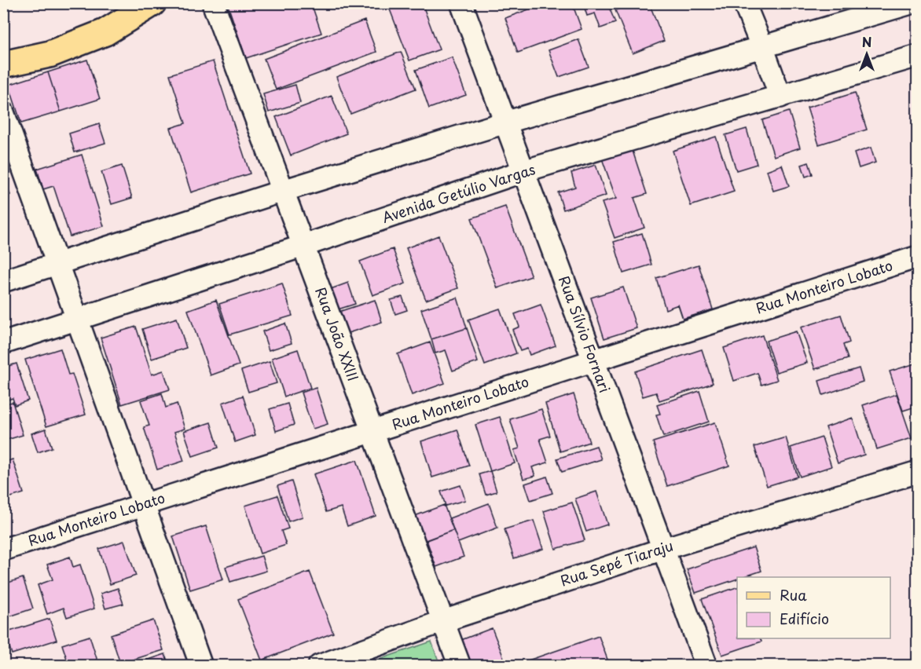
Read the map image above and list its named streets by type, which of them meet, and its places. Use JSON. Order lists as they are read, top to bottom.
{
  "streets": {
    "street": [
      "Avenida Getúlio Vargas",
      "Rua Monteiro Lobato",
      "Rua João XXIII",
      "Rua Sílvio Fornari",
      "Rua Sepé Tiaraju"
    ]
  },
  "crossings": [
    ["Avenida Getúlio Vargas", "Rua João XXIII"],
    ["Avenida Getúlio Vargas", "Rua Sílvio Fornari"],
    ["Rua Monteiro Lobato", "Rua João XXIII"],
    ["Rua Monteiro Lobato", "Rua Sílvio Fornari"],
    ["Rua João XXIII", "Rua Sepé Tiaraju"],
    ["Rua Sílvio Fornari", "Rua Sepé Tiaraju"]
  ],
  "legend": ["Rua", "Edifício"],
  "north": "top"
}
